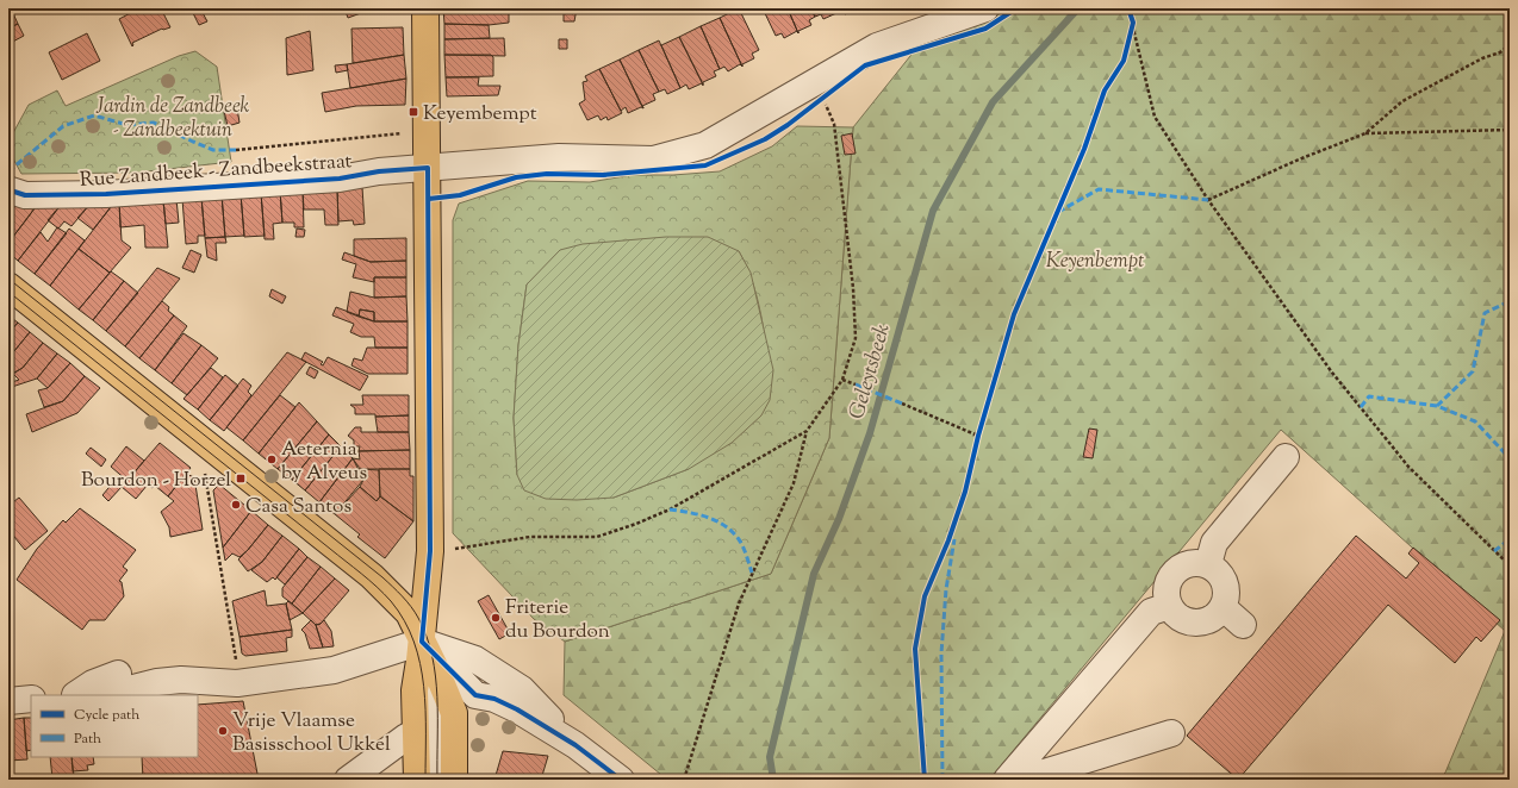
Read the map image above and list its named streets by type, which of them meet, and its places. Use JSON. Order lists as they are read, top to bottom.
{
  "streets": {
    "street": ["Rue Zandbeek - Zandbeekstraat"]
  },
  "water": ["Geleytsbeek"],
  "parks": ["Jardin de Zandbeek - Zandbeektuin", "Keyenbempt"],
  "places": {
    "transit": ["Keyembempt", "Bourdon - Horzel"],
    "other": [
      "Aeternia by Alveus",
      "Casa Santos",
      "Friterie du Bourdon",
      "Vrije Vlaamse Basisschool Ukkel"
    ]
  },
  "legend": ["Cycle path", "Path"]
}
